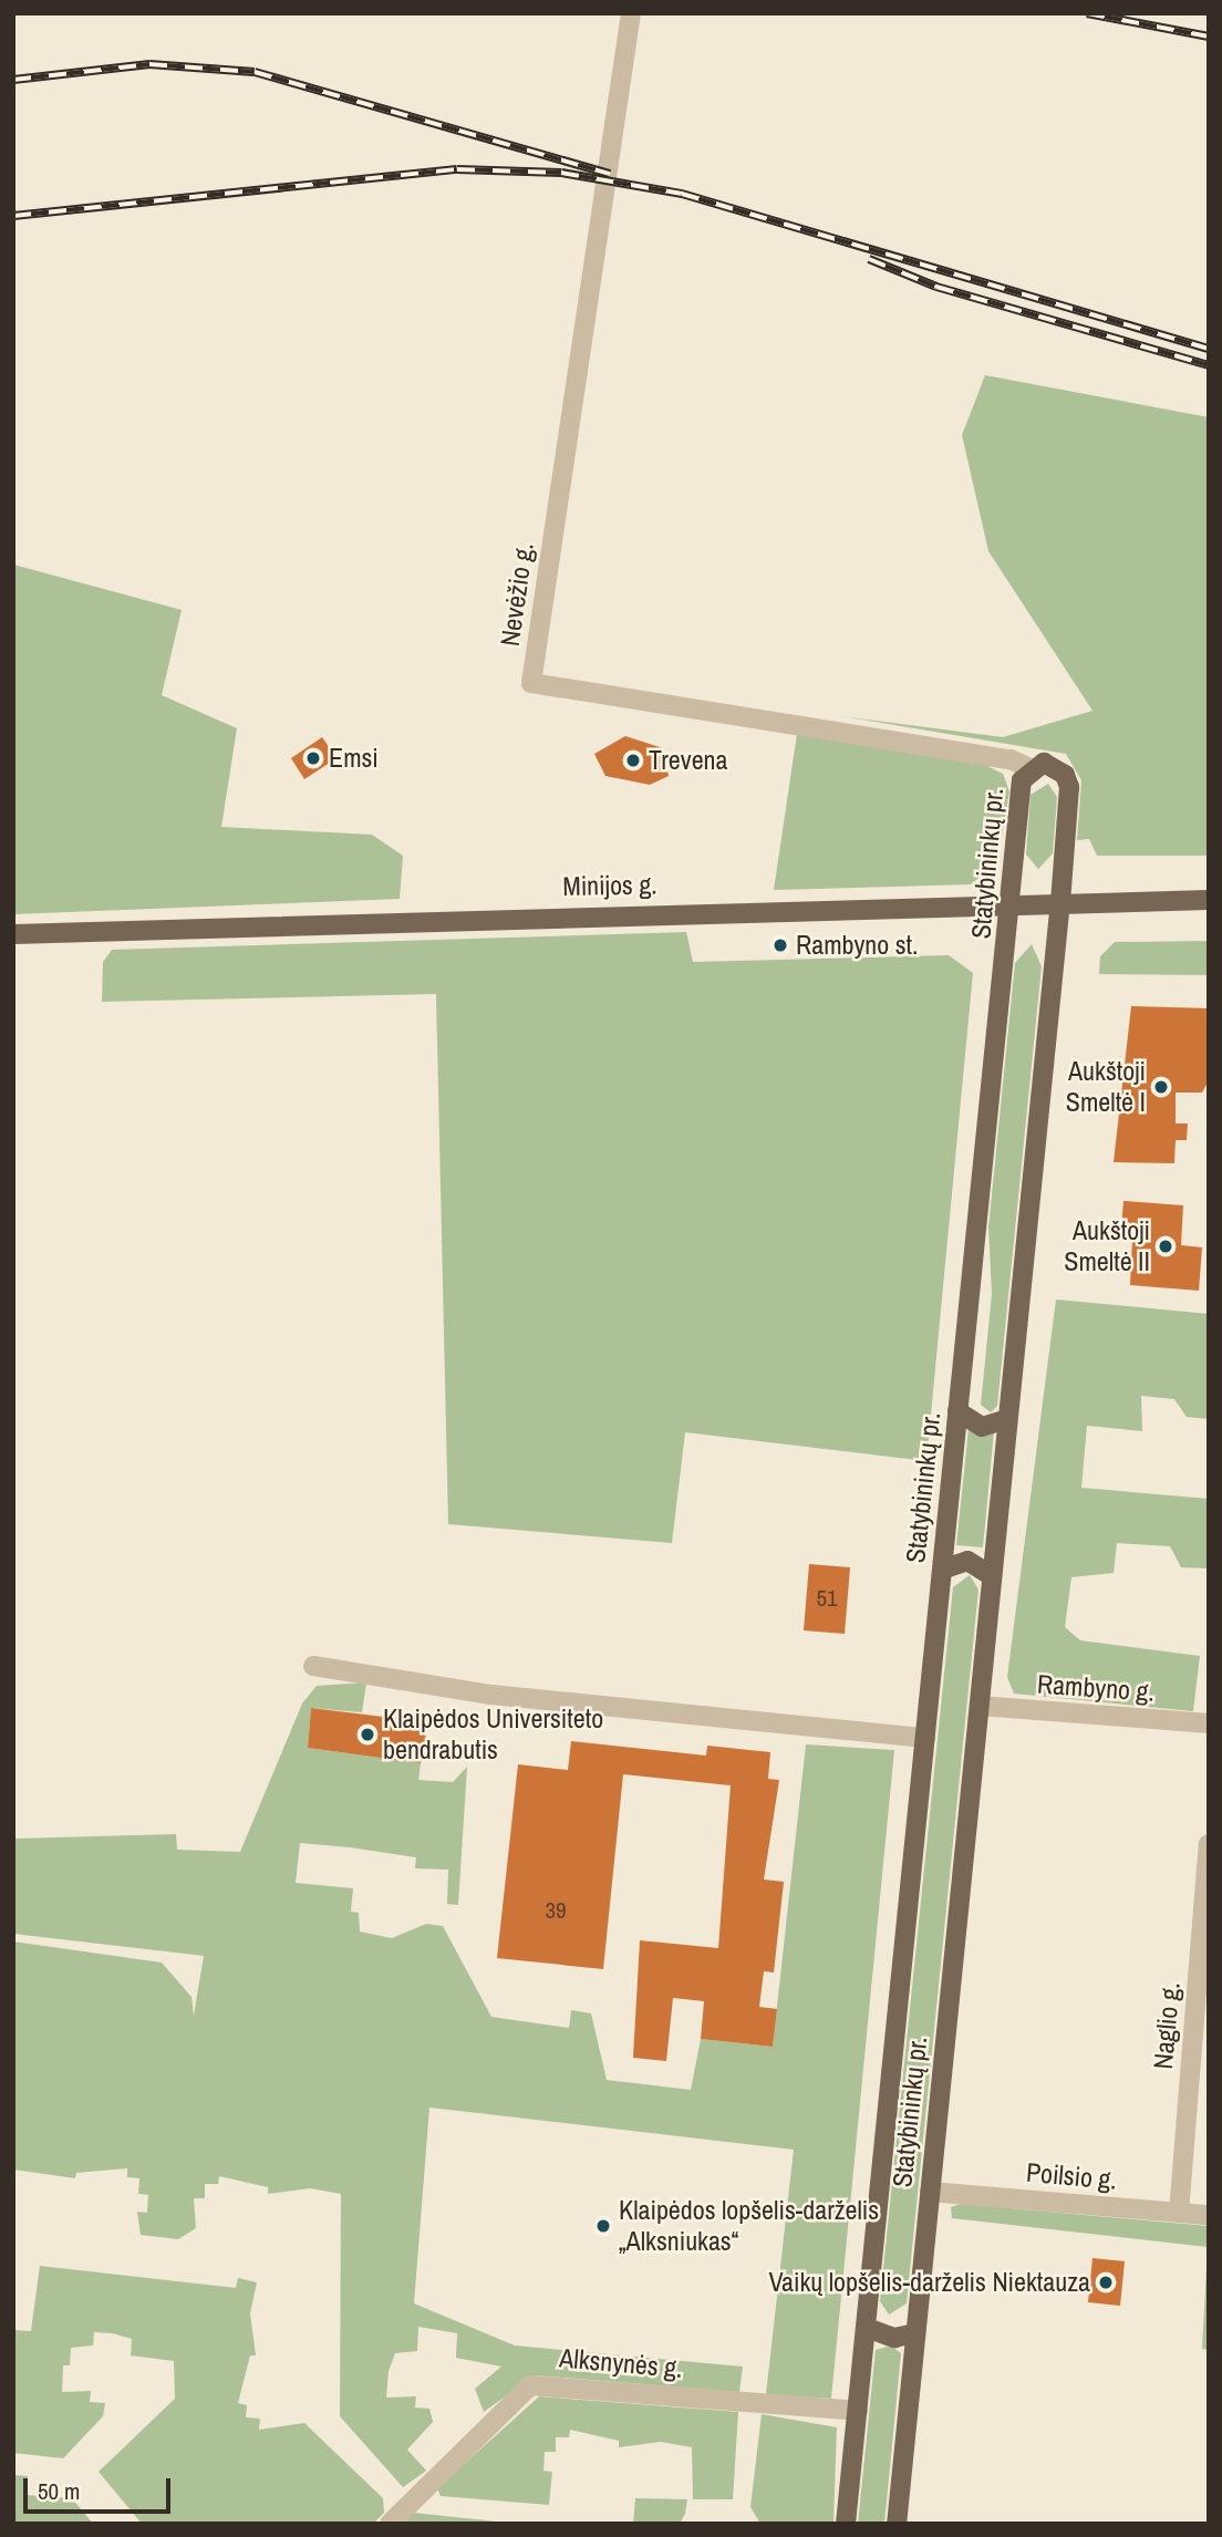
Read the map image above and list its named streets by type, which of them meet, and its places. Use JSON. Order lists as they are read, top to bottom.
{
  "streets": {
    "main road": ["Statybininkų pr.", "Minijos g."],
    "street": [
      "Nevėžio g.",
      "Rambyno g.",
      "Naglio g.",
      "Poilsio g.",
      "Alksnynės g."
    ]
  },
  "crossings": [
    ["Nevėžio g.", "Statybininkų pr."],
    ["Statybininkų pr.", "Minijos g."],
    ["Statybininkų pr.", "Rambyno g."],
    ["Statybininkų pr.", "Poilsio g."],
    ["Statybininkų pr.", "Alksnynės g."],
    ["Naglio g.", "Poilsio g."]
  ],
  "places": [
    "Emsi",
    "Trevena",
    "Rambyno st.",
    "Aukštoji Smeltė I",
    "Aukštoji Smeltė II",
    "Klaipėdos Universiteto bendrabutis",
    "Klaipėdos lopšelis-darželis „Alksniukas“",
    "Vaikų lopšelis-darželis Niektauza"
  ],
  "house_numbers": ["51", "39"],
  "scale_bar": "50 m"
}
